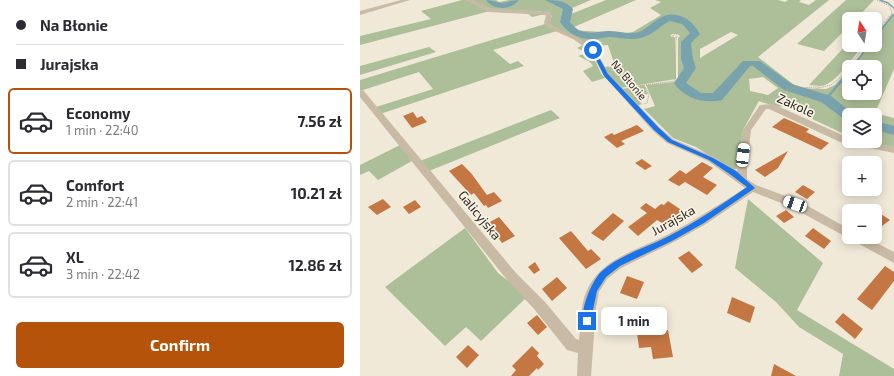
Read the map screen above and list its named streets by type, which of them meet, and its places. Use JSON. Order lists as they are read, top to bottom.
{
  "streets": {
    "street": [
      "Na Błonie",
      "Zakole",
      "Galicyjska",
      "Jurajska"
    ]
  },
  "crossings": [
    ["Na Błonie", "Zakole"],
    ["Na Błonie", "Jurajska"],
    ["Galicyjska", "Jurajska"]
  ],
  "north": "top",
  "page": {
    "banner": ["Na Błonie", "Jurajska"],
    "map_buttons": ["+", "−"],
    "list": [
      {
        "name": "Economy",
        "note": "1 min · 22:40",
        "value": "7.56 zł"
      },
      {
        "name": "Comfort",
        "note": "2 min · 22:41",
        "value": "10.21 zł"
      },
      {
        "name": "XL",
        "note": "3 min · 22:42",
        "value": "12.86 zł"
      }
    ],
    "bubble": "1 min",
    "buttons": "Confirm"
  }
}
